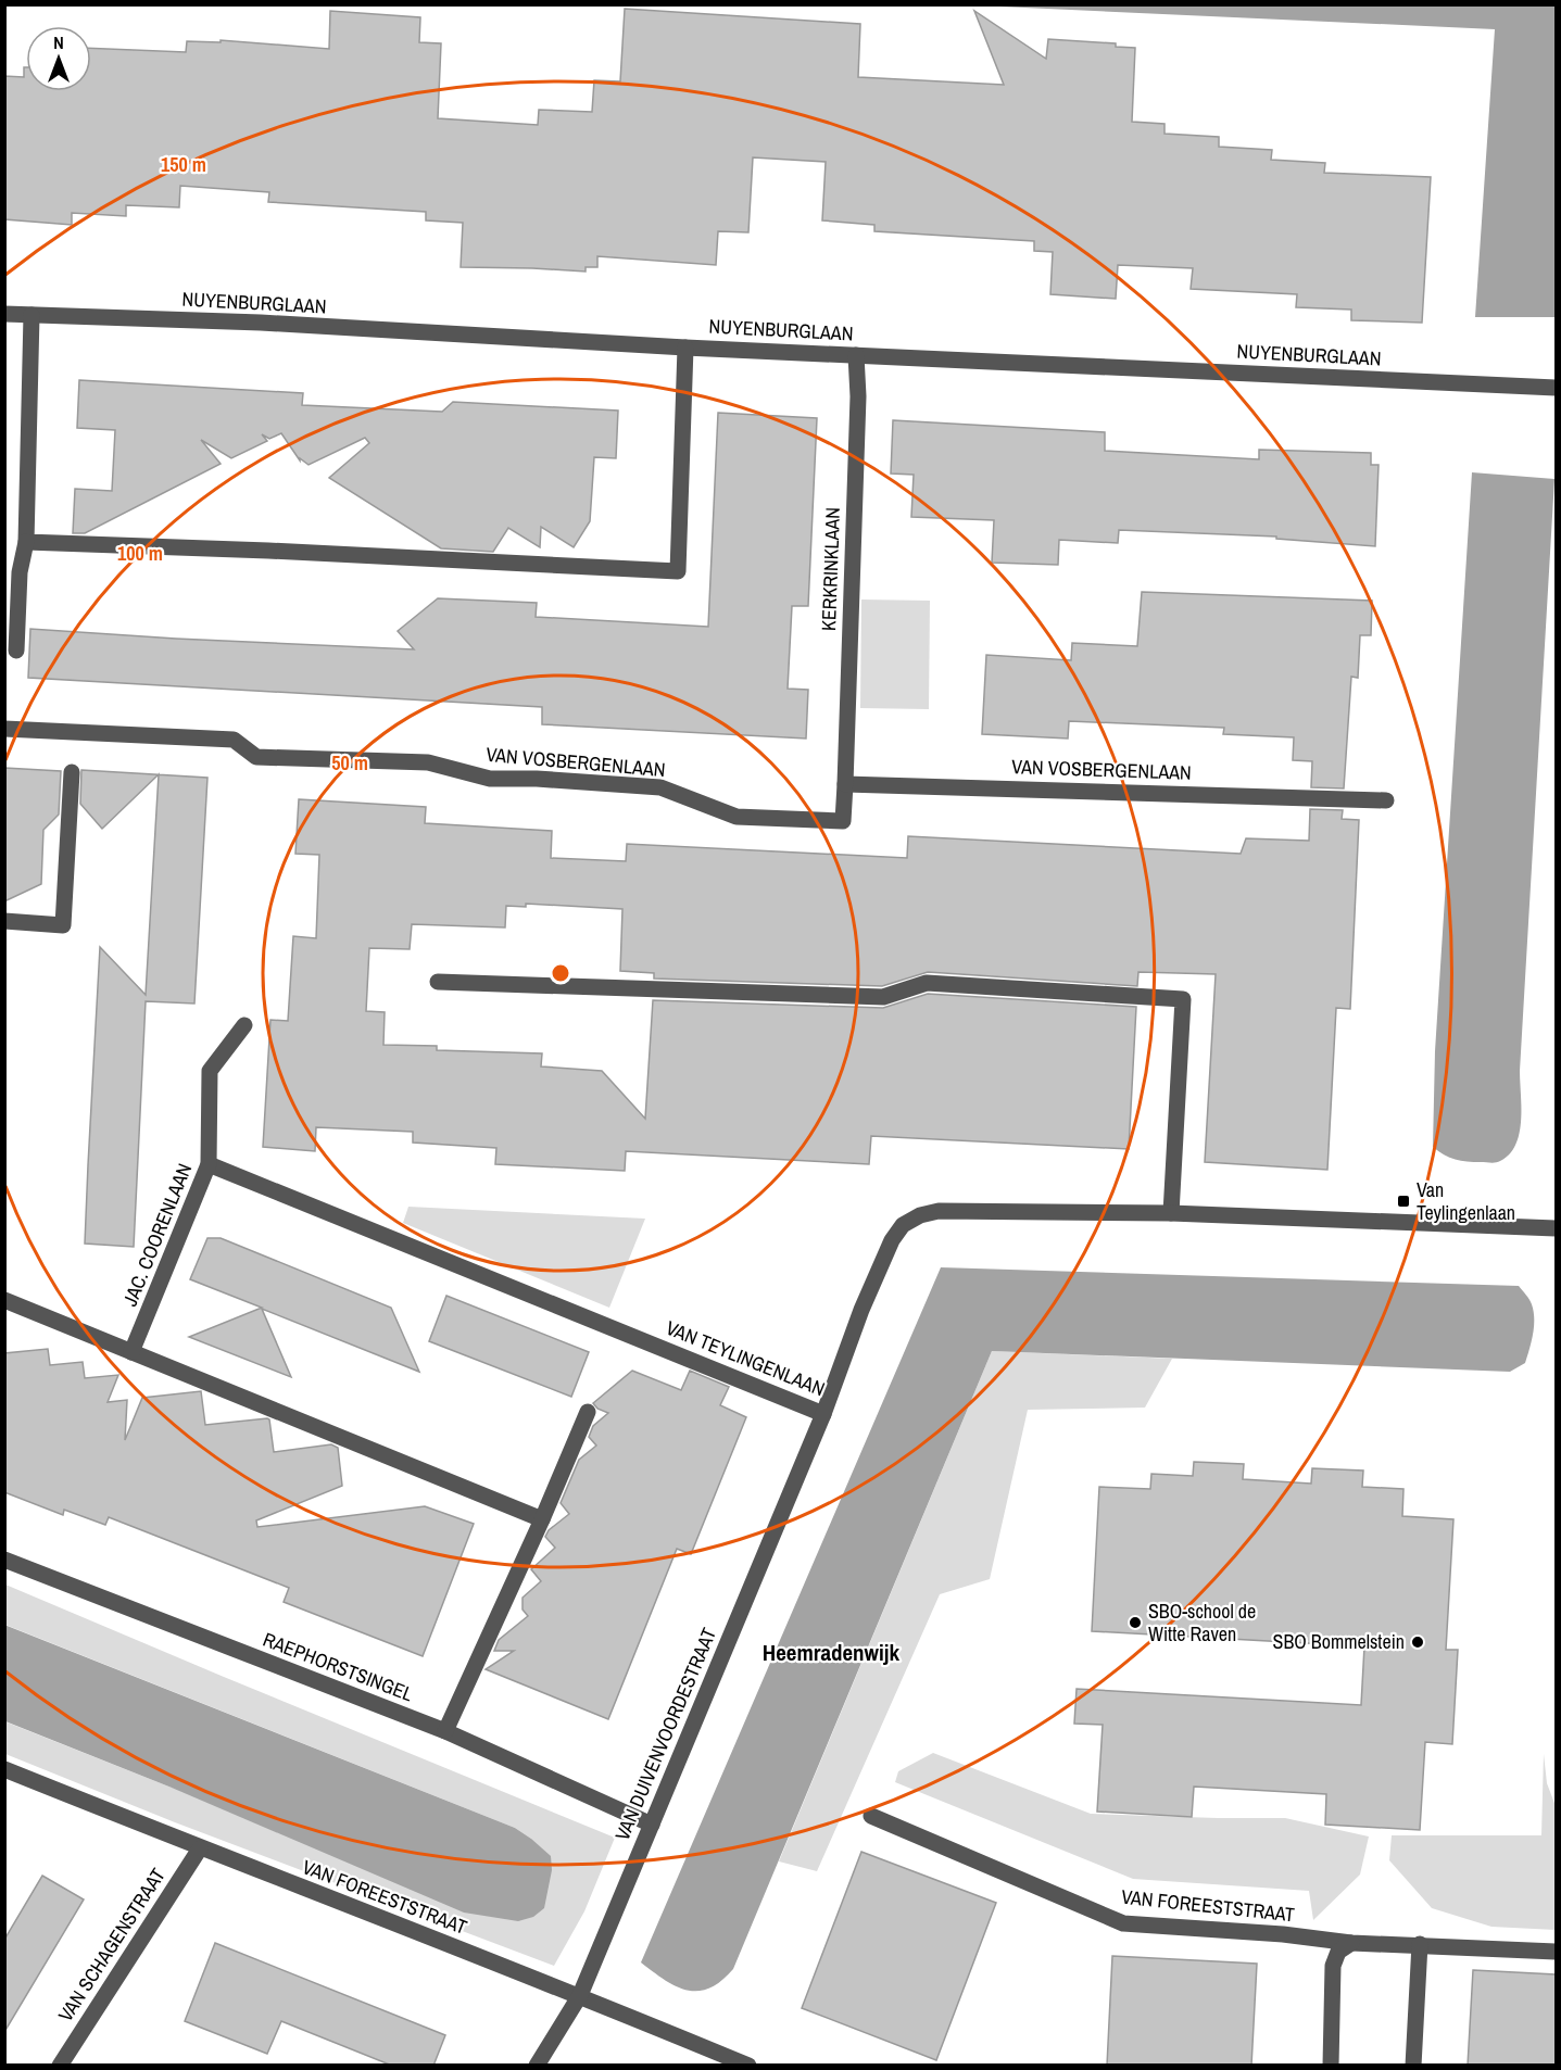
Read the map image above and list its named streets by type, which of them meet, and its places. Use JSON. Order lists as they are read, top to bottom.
{
  "streets": {
    "street": [
      "NUYENBURGLAAN",
      "KERKRINKLAAN",
      "VAN VOSBERGENLAAN",
      "JAC. COORENLAAN",
      "VAN TEYLINGENLAAN",
      "RAEPHORSTSINGEL",
      "VAN DUIVENVOORDESTRAAT",
      "VAN FOREESTSTRAAT",
      "VAN SCHAGENSTRAAT"
    ]
  },
  "crossings": [
    ["NUYENBURGLAAN", "KERKRINKLAAN"],
    ["KERKRINKLAAN", "VAN VOSBERGENLAAN"],
    ["JAC. COORENLAAN", "VAN TEYLINGENLAAN"],
    ["VAN TEYLINGENLAAN", "VAN DUIVENVOORDESTRAAT"],
    ["RAEPHORSTSINGEL", "VAN DUIVENVOORDESTRAAT"],
    ["VAN DUIVENVOORDESTRAAT", "VAN FOREESTSTRAAT"],
    ["VAN FOREESTSTRAAT", "VAN SCHAGENSTRAAT"]
  ],
  "districts": ["Heemradenwijk"],
  "places": {
    "transit": ["Van Teylingenlaan"],
    "other": ["SBO-school de Witte Raven", "SBO Bommelstein"]
  },
  "north": "top",
  "rings": ["150 m", "100 m", "50 m"]
}
